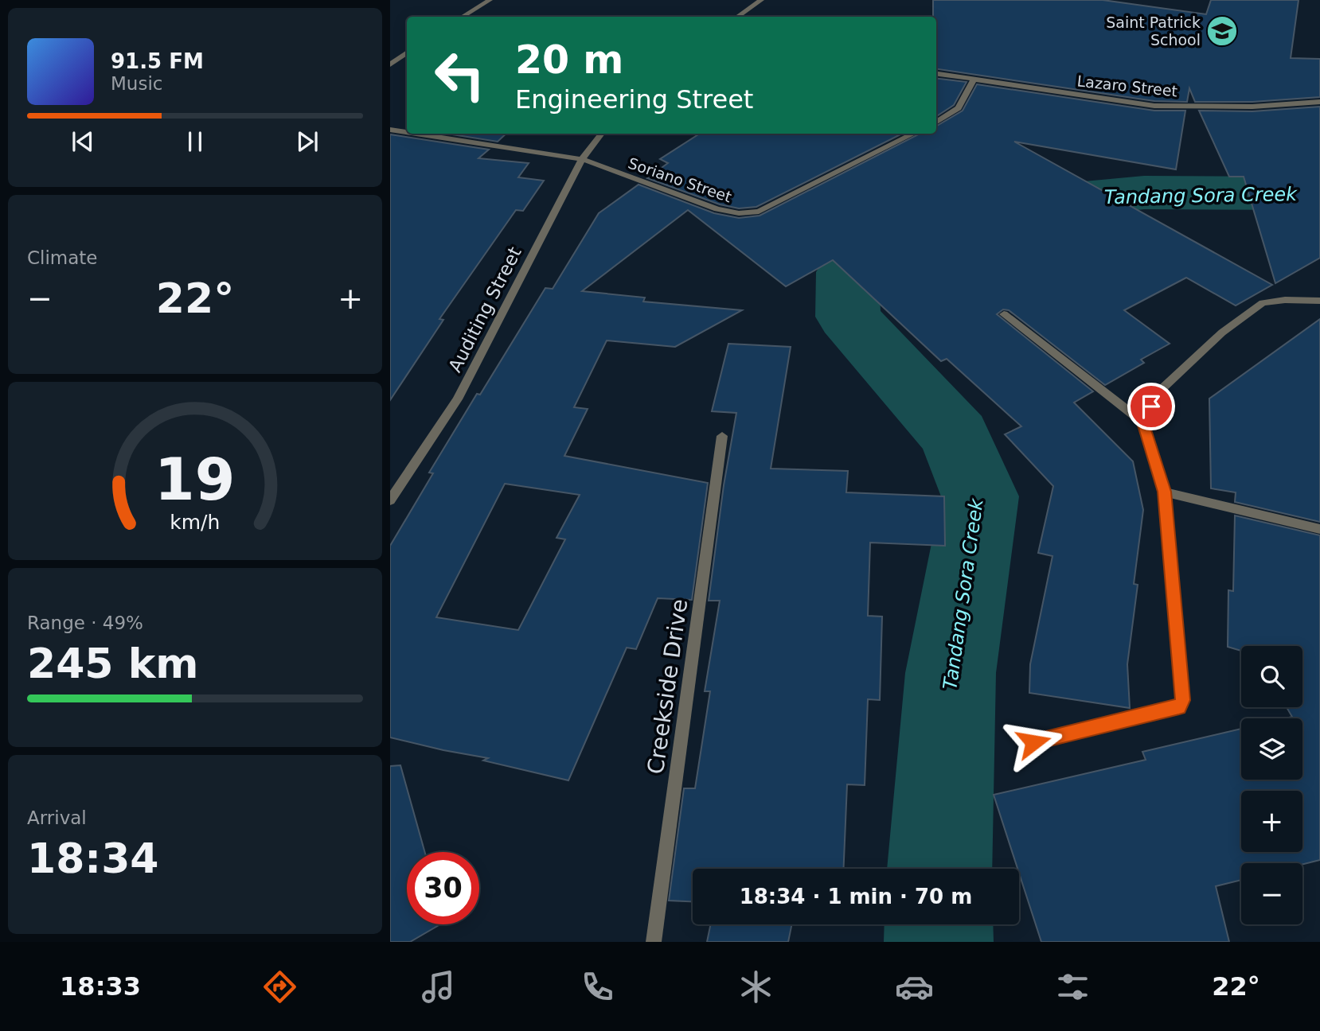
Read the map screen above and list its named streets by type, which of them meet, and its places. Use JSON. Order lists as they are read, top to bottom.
{
  "streets": {
    "street": [
      "Lazaro Street",
      "Soriano Street",
      "Auditing Street",
      "Creekside Drive"
    ]
  },
  "crossings": [
    ["Soriano Street", "Auditing Street"]
  ],
  "water": ["Tandang Sora Creek"],
  "places": {
    "school or university": ["Saint Patrick School"]
  },
  "page": {
    "turn": ["20 m", "Engineering Street"],
    "song": ["91.5 FM", "Music"],
    "tile": [
      "Climate",
      ["Range · 49%", "245 km"],
      ["Arrival", "18:34"]
    ],
    "heat": ["−", "22°", "+"],
    "map_buttons": ["+", "−"],
    "limit": "30",
    "trip": "18:34 · 1 min · 70 m",
    "tabs": ["18:33", "22°"],
    "gauge": ["19", "km/h"]
  }
}
